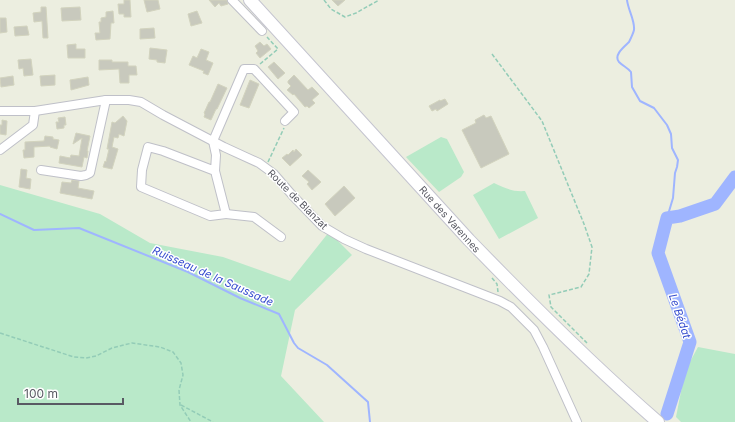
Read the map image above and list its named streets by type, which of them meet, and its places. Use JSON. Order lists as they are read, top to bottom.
{
  "streets": {
    "main road": ["Rue des Varennes"],
    "street": ["Route de Blanzat"]
  },
  "water": ["Ruisseau de la Saussade", "Le Bédat"],
  "scale_bar": "100 m"
}
